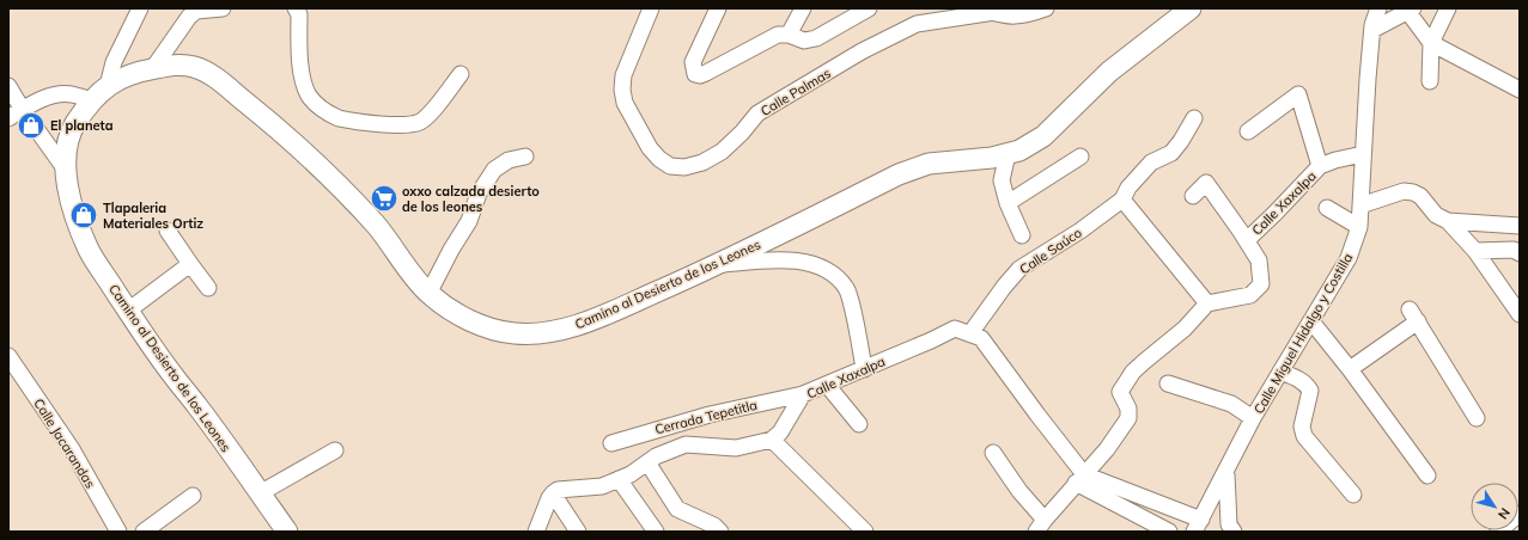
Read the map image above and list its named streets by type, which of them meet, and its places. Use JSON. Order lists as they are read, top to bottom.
{
  "streets": {
    "main road": ["Camino al Desierto de los Leones"],
    "street": [
      "Calle Palmas",
      "Calle Xaxalpa",
      "Calle Saúco",
      "Calle Miguel Hidalgo y Costilla",
      "Cerrada Tepetitla",
      "Calle Jacarandas"
    ]
  },
  "crossings": [
    ["Calle Xaxalpa", "Calle Saúco"],
    ["Calle Xaxalpa", "Calle Miguel Hidalgo y Costilla"],
    ["Calle Xaxalpa", "Cerrada Tepetitla"]
  ],
  "places": {
    "shop": ["El planeta", "Tlapaleria Materiales Ortiz"],
    "supermarket": ["oxxo calzada desierto de los leones"]
  },
  "north": "bottom right"
}
